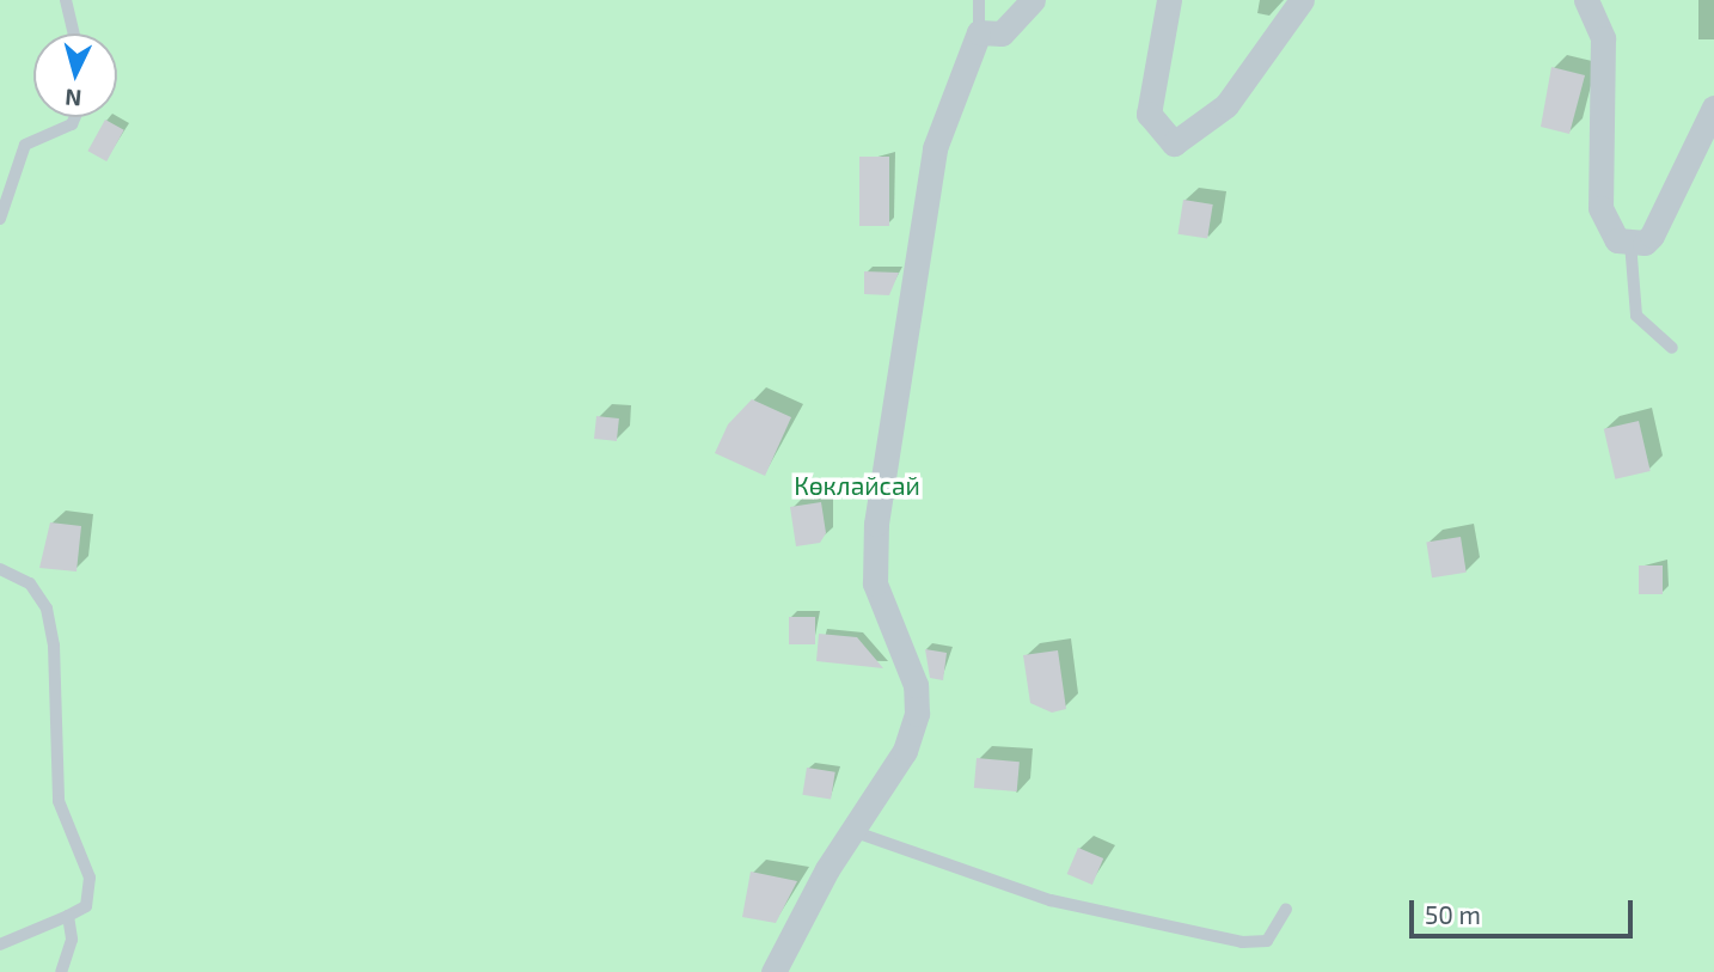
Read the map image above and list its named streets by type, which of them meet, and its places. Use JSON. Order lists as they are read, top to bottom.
{
  "parks": ["Көклайсай"],
  "scale_bar": "50 m",
  "north": "bottom"
}
